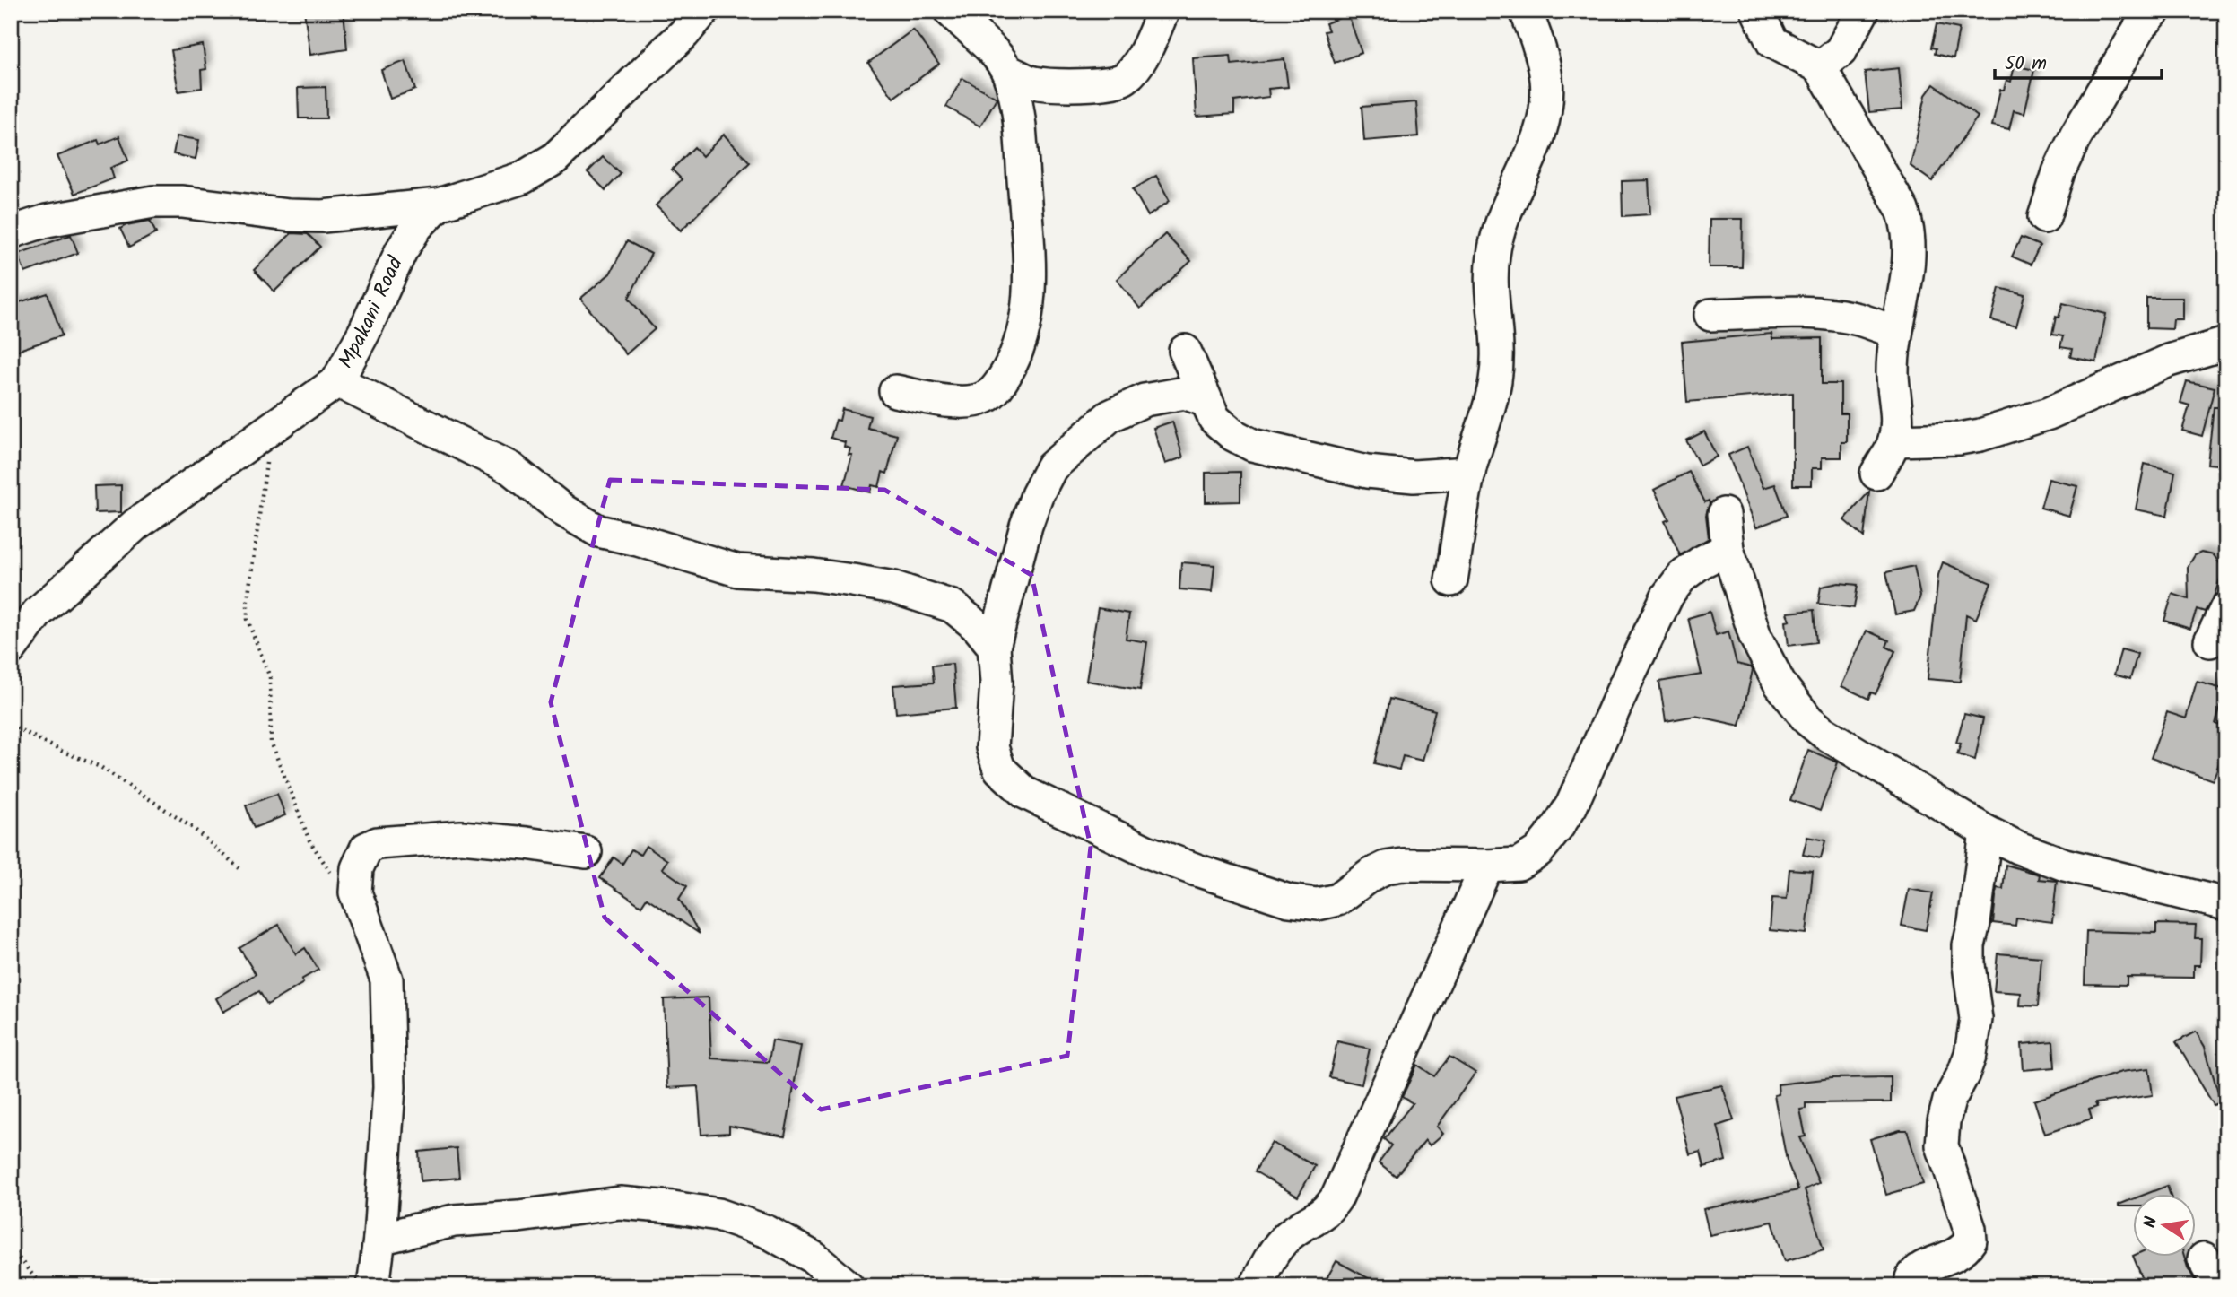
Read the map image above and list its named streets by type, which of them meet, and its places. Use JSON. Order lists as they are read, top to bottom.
{
  "streets": {
    "street": ["Mpakani Road"]
  },
  "scale_bar": "50 m",
  "north": "left"
}
